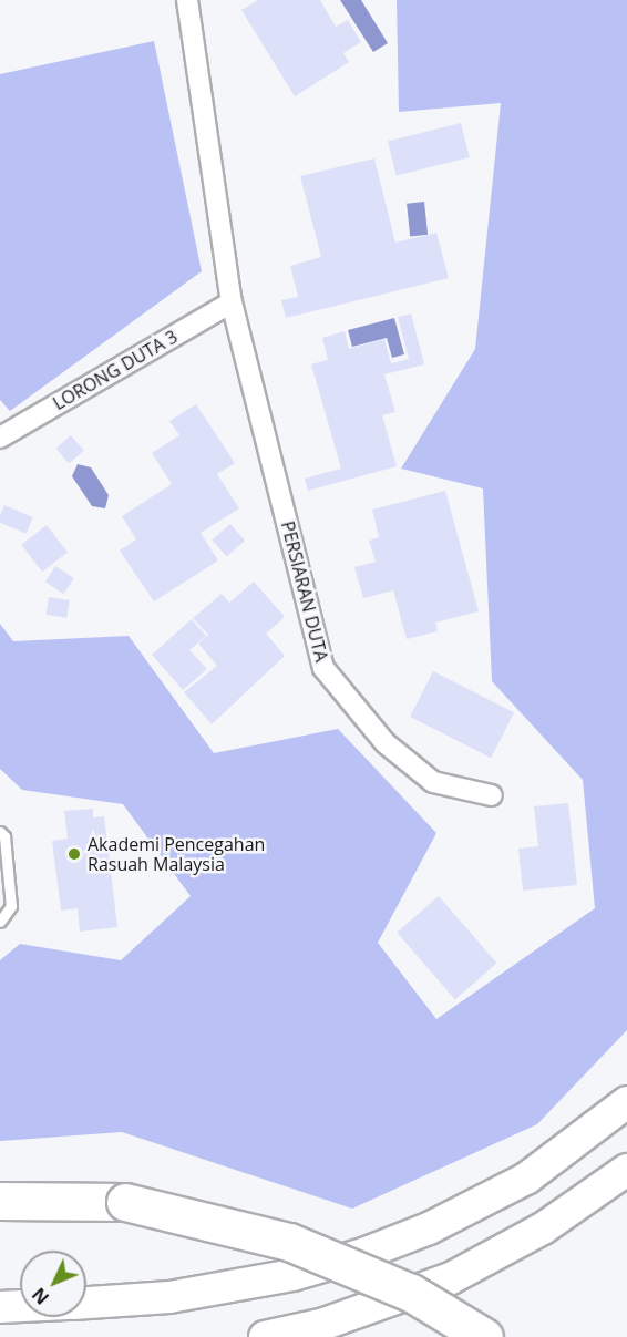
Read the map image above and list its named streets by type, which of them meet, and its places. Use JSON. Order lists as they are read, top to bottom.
{
  "streets": {
    "street": ["LORONG DUTA 3", "PERSIARAN DUTA"]
  },
  "crossings": [
    ["LORONG DUTA 3", "PERSIARAN DUTA"]
  ],
  "places": ["Akademi Pencegahan Rasuah Malaysia"],
  "north": "bottom left"
}
